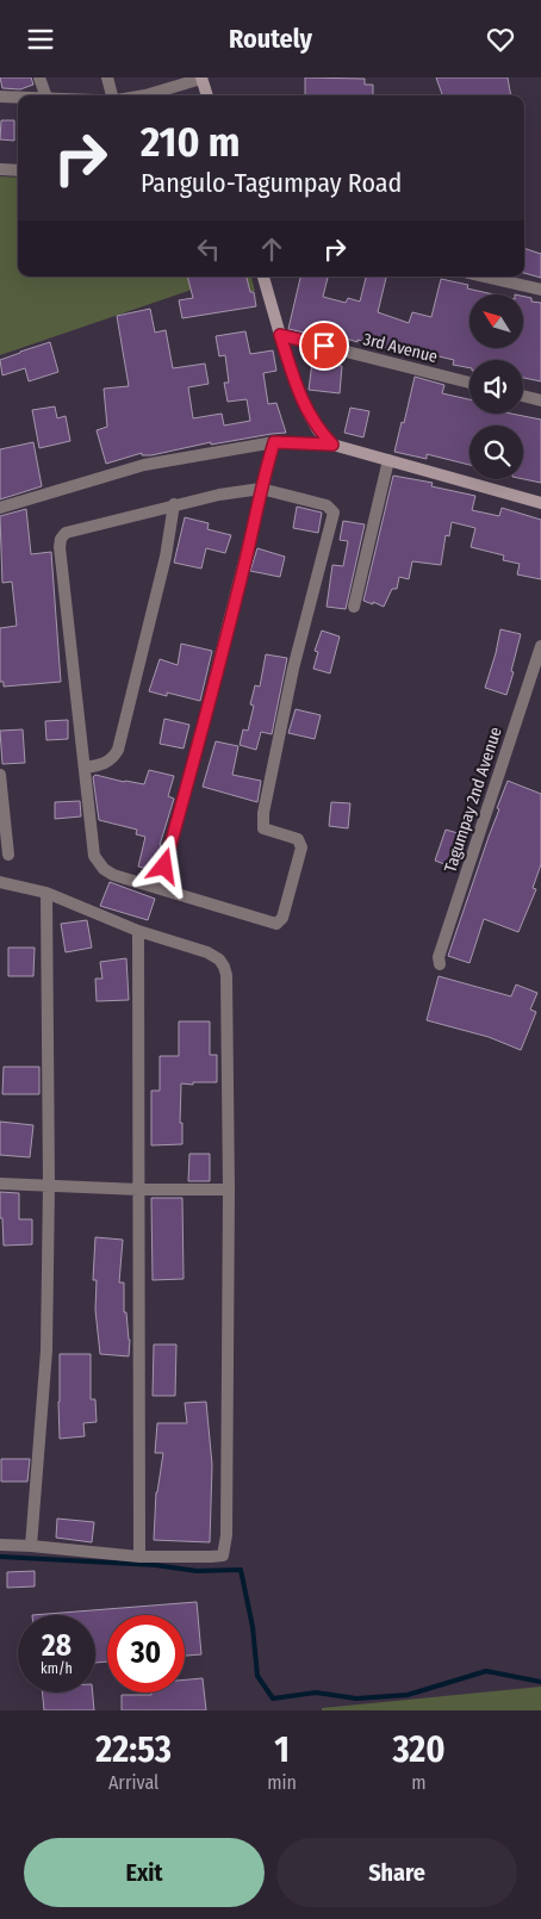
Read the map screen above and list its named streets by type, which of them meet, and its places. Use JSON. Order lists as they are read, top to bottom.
{
  "streets": {
    "street": ["3rd Avenue", "Tagumpay 2nd Avenue"]
  },
  "north": "top left",
  "page": {
    "header": "Routely",
    "turn": ["210 m", "Pangulo-Tagumpay Road"],
    "speed": "28 km/h",
    "limit": "30",
    "eta": [
      "22:53",
      "Arrival",
      "1",
      "min",
      "320",
      "m"
    ],
    "buttons": ["Exit", "Share"]
  }
}
